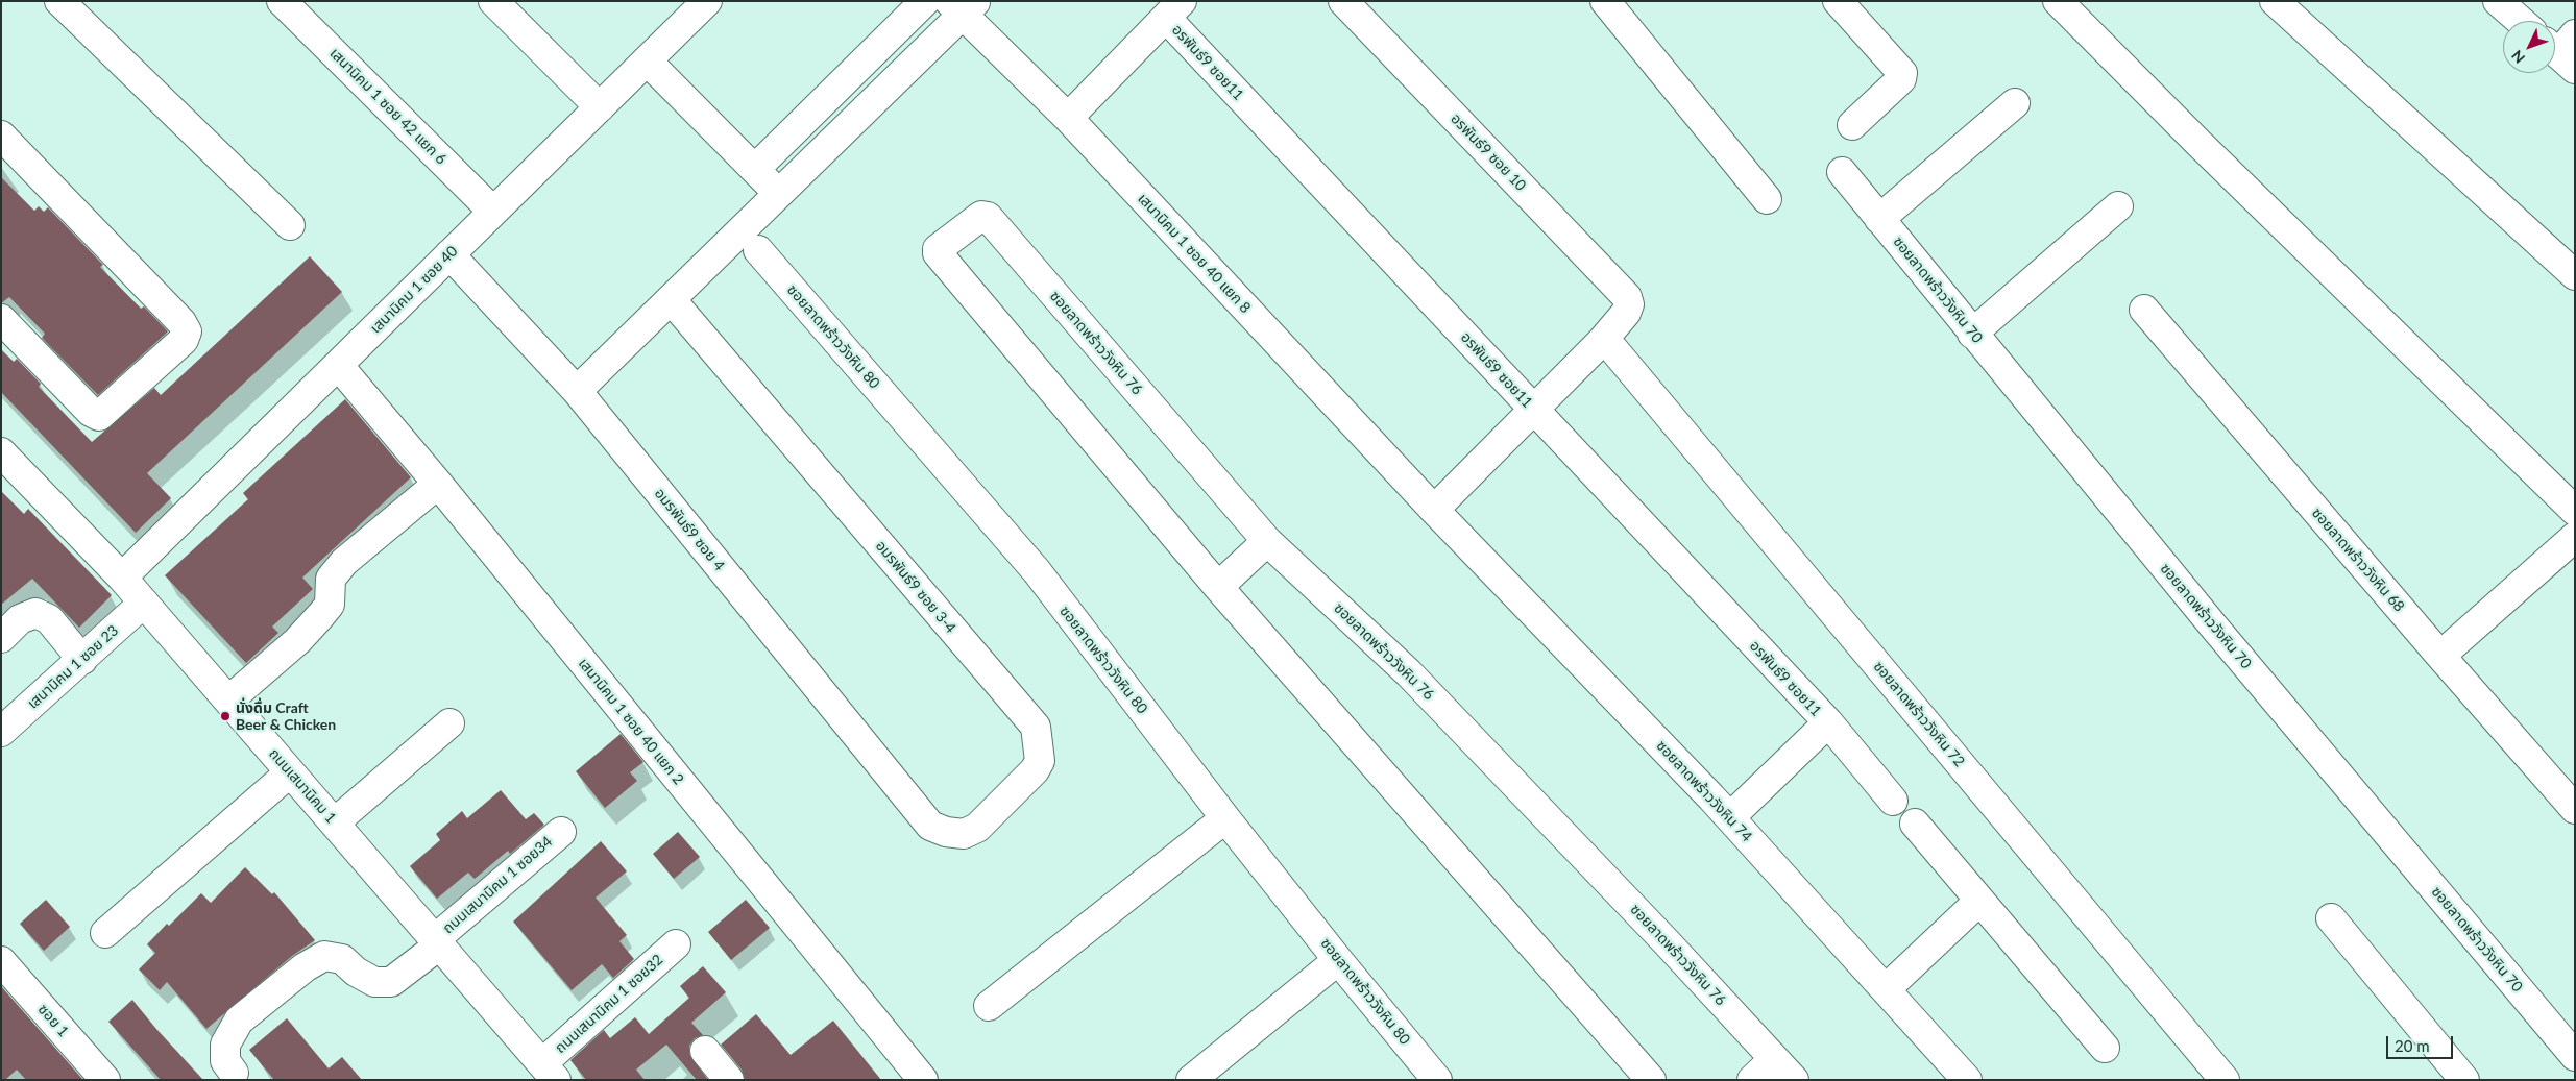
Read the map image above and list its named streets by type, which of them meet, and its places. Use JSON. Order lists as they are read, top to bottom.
{
  "streets": {
    "street": [
      "อรพันธ์9 ซอย11",
      "เสนานิคม 1 ซอย 42 แยก 6",
      "อรพันธ์9 ซอย 10",
      "เสนานิคม 1 ซอย 40 แยก 8",
      "เสนานิคม 1 ซอย 40",
      "ซอยลาดพร้าววังหิน 70",
      "ซอยลาดพร้าววังหิน 80",
      "ซอยลาดพร้าววังหิน 76",
      "อมรพันธ์9 ซอย 4",
      "ซอยลาดพร้าววังหิน 68",
      "อมรพันธ์9 ซอย 3-4",
      "เสนานิคม 1 ซอย 23",
      "ซอยลาดพร้าววังหิน 72",
      "เสนานิคม 1 ซอย 40 แยก 2",
      "ถนนเสนานิคม 1",
      "ซอยลาดพร้าววังหิน 74",
      "ถนนเสนานิคม 1 ซอย34",
      "ถนนเสนานิคม 1 ซอย32",
      "ซอย 1"
    ]
  },
  "crossings": [
    ["อรพันธ์9 ซอย11", "อรพันธ์9 ซอย 10"],
    ["เสนานิคม 1 ซอย 42 แยก 6", "เสนานิคม 1 ซอย 40"],
    ["เสนานิคม 1 ซอย 40 แยก 8", "ซอยลาดพร้าววังหิน 74"],
    ["เสนานิคม 1 ซอย 40", "อมรพันธ์9 ซอย 4"],
    ["เสนานิคม 1 ซอย 40", "เสนานิคม 1 ซอย 40 แยก 2"],
    ["เสนานิคม 1 ซอย 40", "ถนนเสนานิคม 1"],
    ["อมรพันธ์9 ซอย 4", "อมรพันธ์9 ซอย 3-4"],
    ["เสนานิคม 1 ซอย 23", "ถนนเสนานิคม 1"],
    ["ถนนเสนานิคม 1", "ถนนเสนานิคม 1 ซอย34"],
    ["ถนนเสนานิคม 1", "ถนนเสนานิคม 1 ซอย32"]
  ],
  "places": ["นั่งดื่ม Craft Beer & Chicken"],
  "scale_bar": "20 m",
  "north": "bottom left"
}
